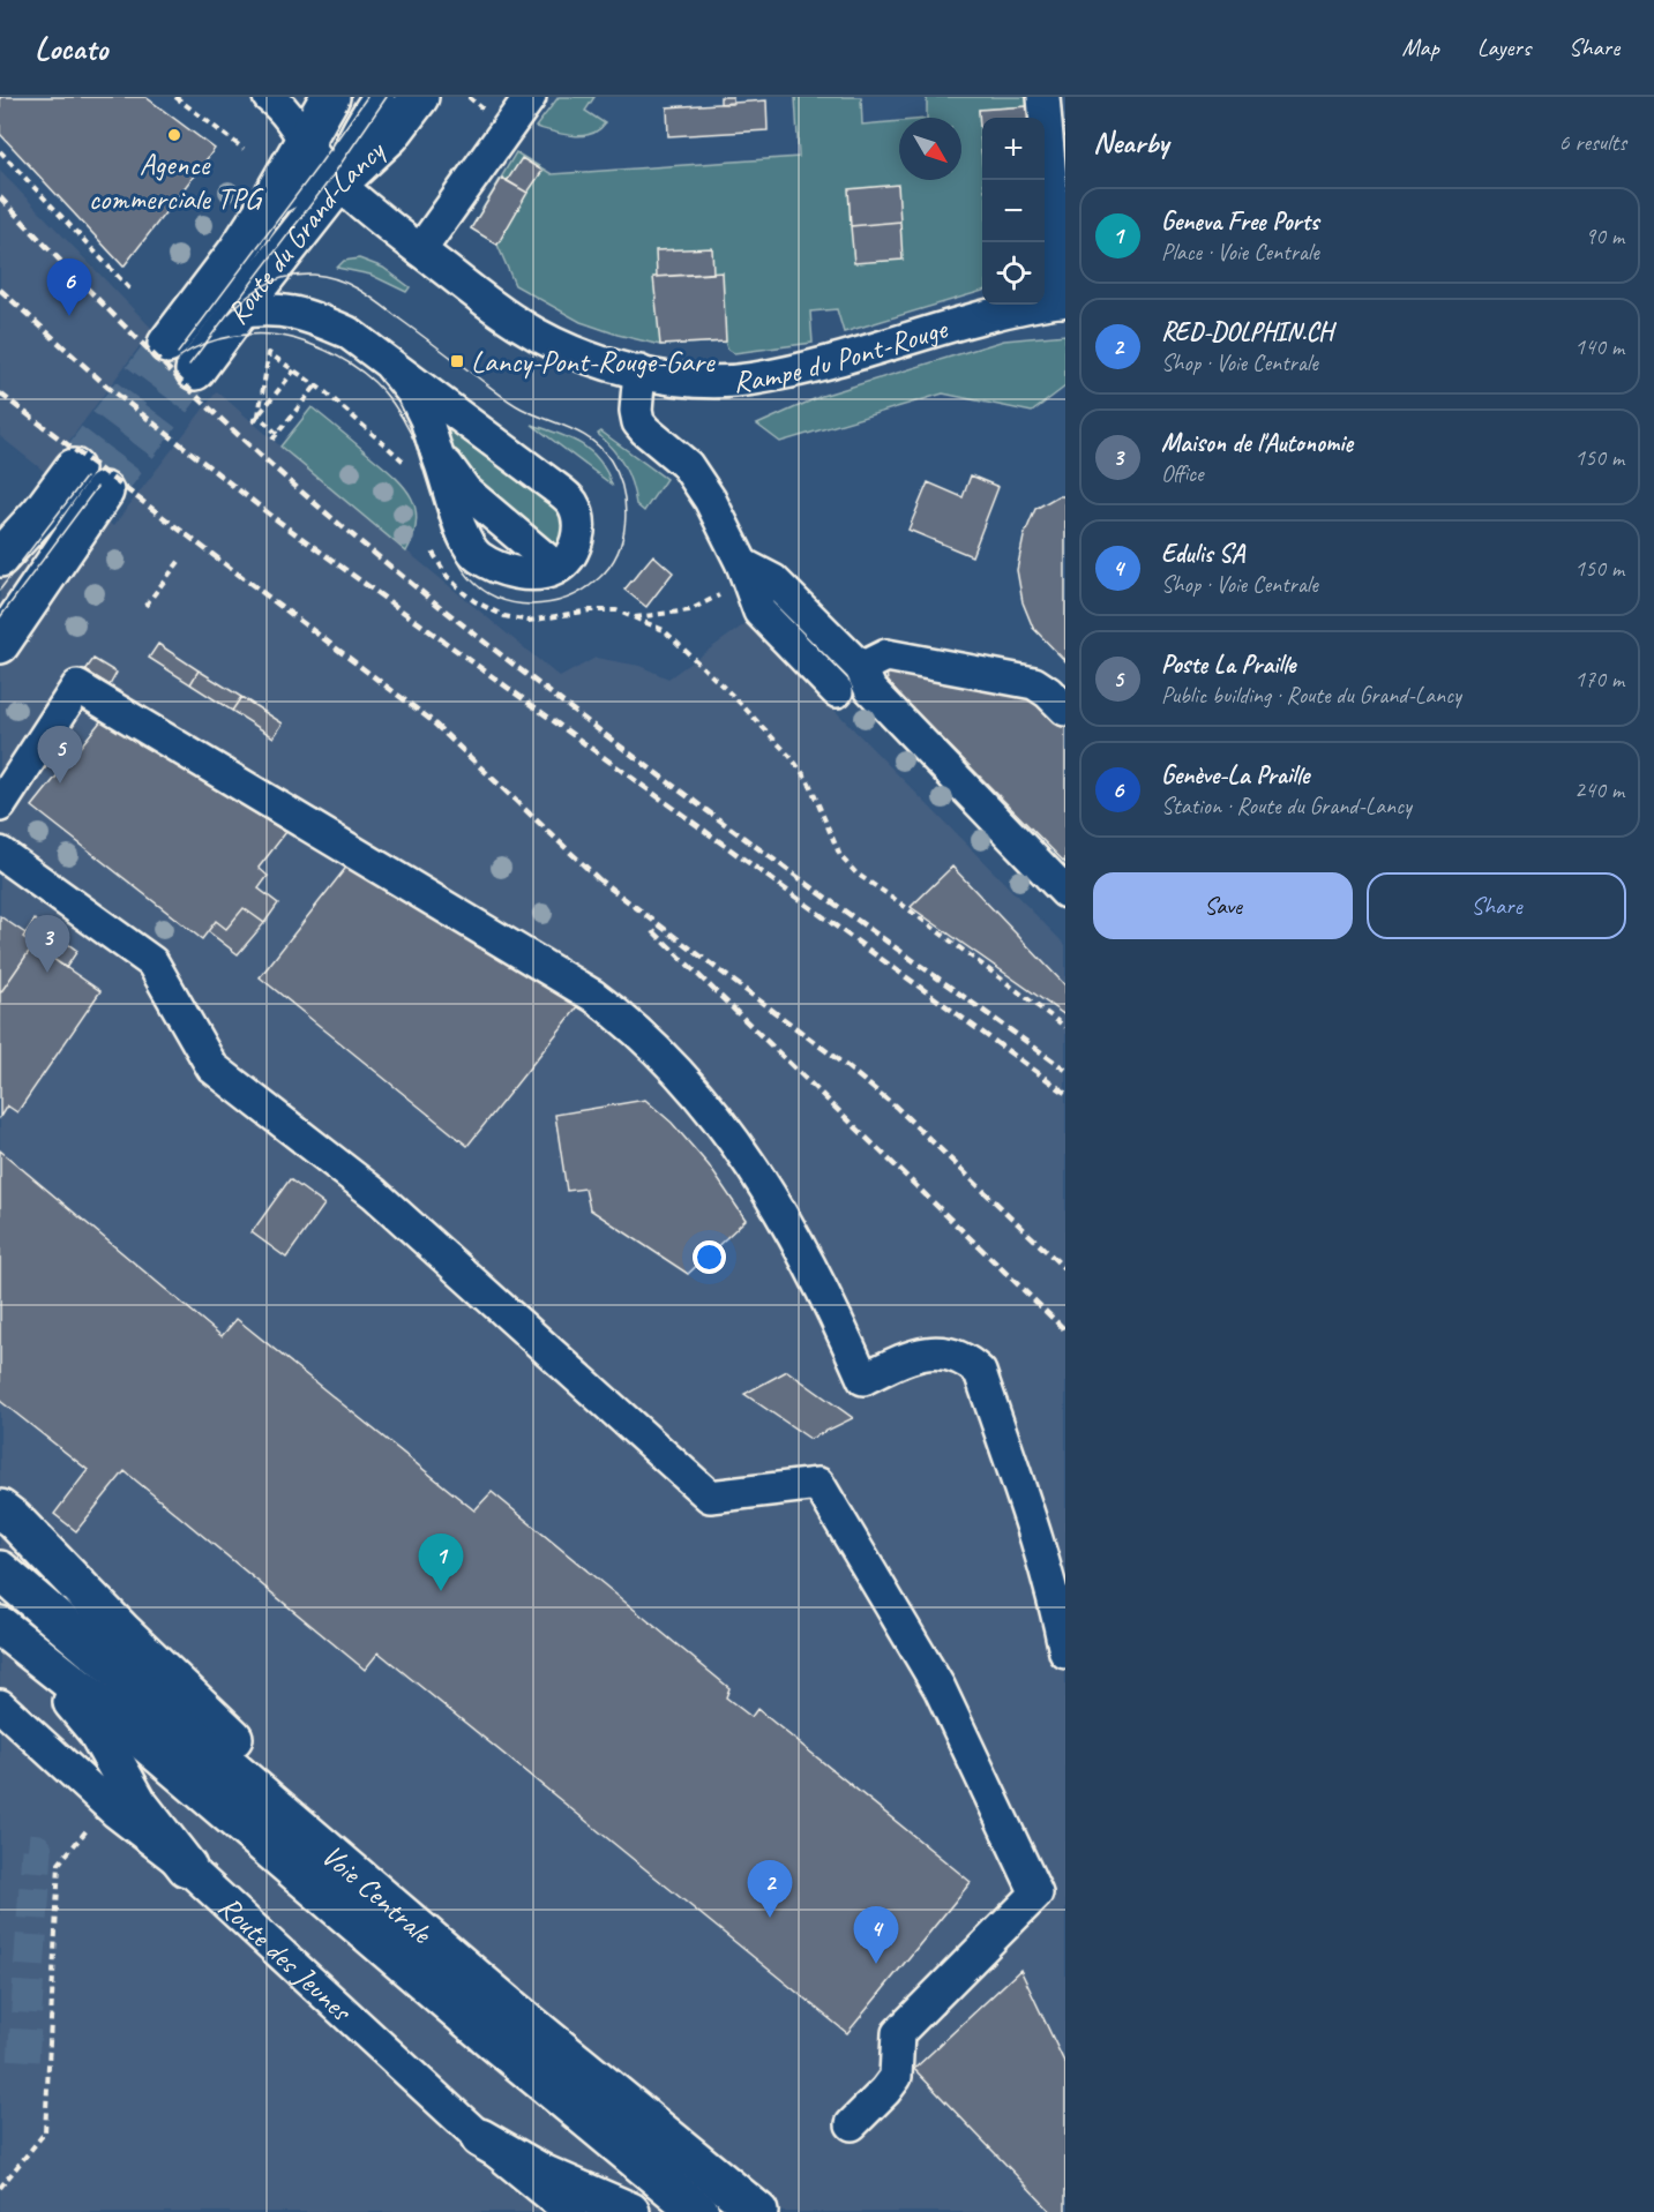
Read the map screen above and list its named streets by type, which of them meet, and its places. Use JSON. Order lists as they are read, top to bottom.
{
  "streets": {
    "main road": ["Route du Grand-Lancy", "Voie Centrale"],
    "street": ["Rampe du Pont-Rouge", "Route des Jeunes"]
  },
  "crossings": [
    ["Route du Grand-Lancy", "Rampe du Pont-Rouge"]
  ],
  "places": {
    "other": ["Agence commerciale TPG"],
    "transit": ["Lancy-Pont-Rouge-Gare"]
  },
  "north": "bottom right",
  "page": {
    "header": "Locato",
    "nav": ["Map", "Layers", "Share"],
    "heading": ["Nearby", "6 results"],
    "map_buttons": ["+", "−"],
    "list": [
      {
        "mark": "1",
        "name": "Geneva Free Ports",
        "note": "Place · Voie Centrale",
        "value": "90 m"
      },
      {
        "mark": "2",
        "name": "RED-DOLPHIN.CH",
        "note": "Shop · Voie Centrale",
        "value": "140 m"
      },
      {
        "mark": "3",
        "name": "Maison de l'Autonomie",
        "note": "Office",
        "value": "150 m"
      },
      {
        "mark": "4",
        "name": "Edulis SA",
        "note": "Shop · Voie Centrale",
        "value": "150 m"
      },
      {
        "mark": "5",
        "name": "Poste La Praille",
        "note": "Public building · Route du Grand-Lancy",
        "value": "170 m"
      },
      {
        "mark": "6",
        "name": "Genève-La Praille",
        "note": "Station · Route du Grand-Lancy",
        "value": "240 m"
      }
    ],
    "pins": [
      "6",
      "5",
      "3",
      "1",
      "2",
      "4"
    ],
    "buttons": ["Save", "Share"]
  }
}
